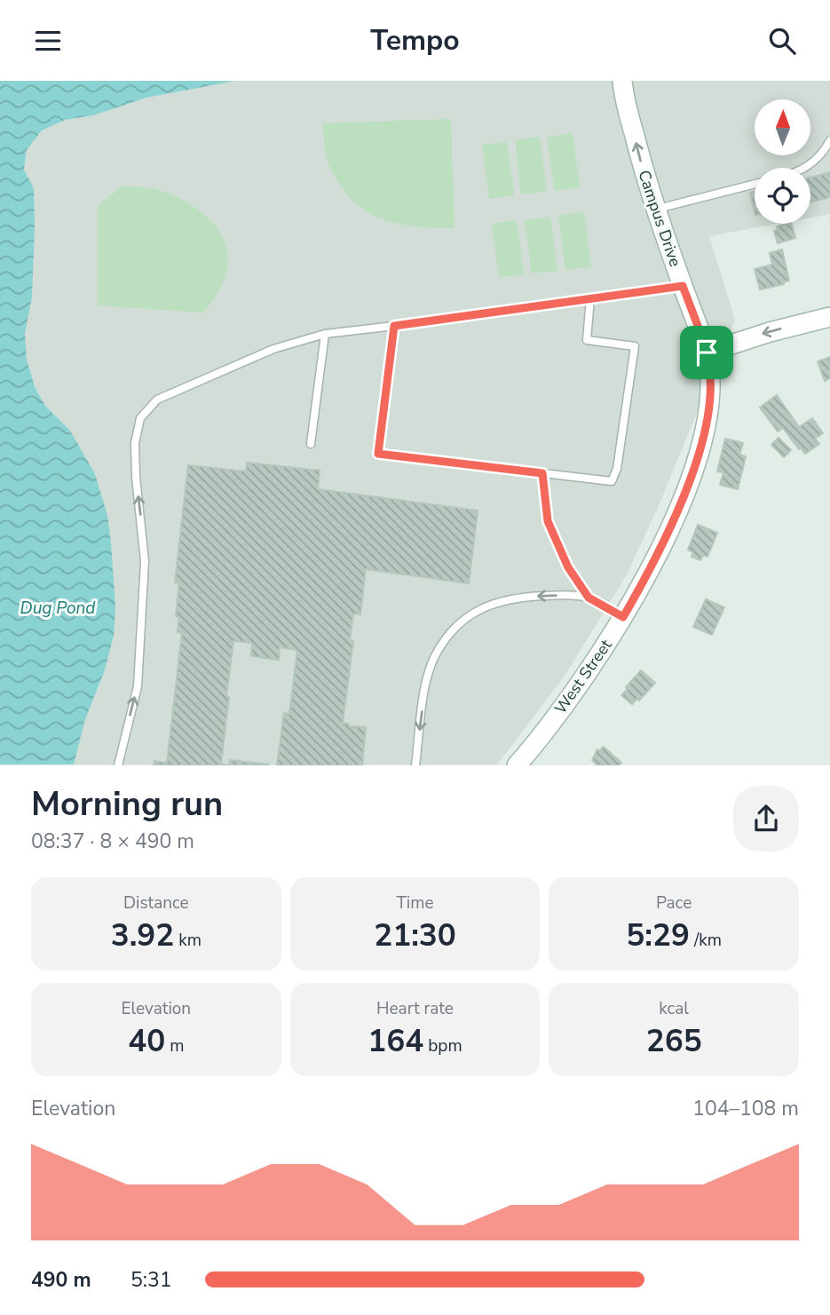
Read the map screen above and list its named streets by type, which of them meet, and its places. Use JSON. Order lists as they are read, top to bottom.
{
  "streets": {
    "street": ["Campus Drive", "West Street"]
  },
  "crossings": [
    ["Campus Drive", "West Street"]
  ],
  "one_way": ["Campus Drive"],
  "water": ["Dug Pond"],
  "north": "top",
  "page": {
    "header": "Tempo",
    "heading": ["Morning run", "08:37 · 8 × 490 m"],
    "stats": [
      ["Distance", "3.92 km"],
      ["Time", "21:30"],
      ["Pace", "5:29 /km"],
      ["Elevation", "40 m"],
      ["Heart rate", "164 bpm"],
      ["kcal", "265"]
    ],
    "chart": ["Elevation", "104–108 m"],
    "list": [
      {
        "name": "490 m",
        "note": "5:31"
      }
    ]
  }
}
